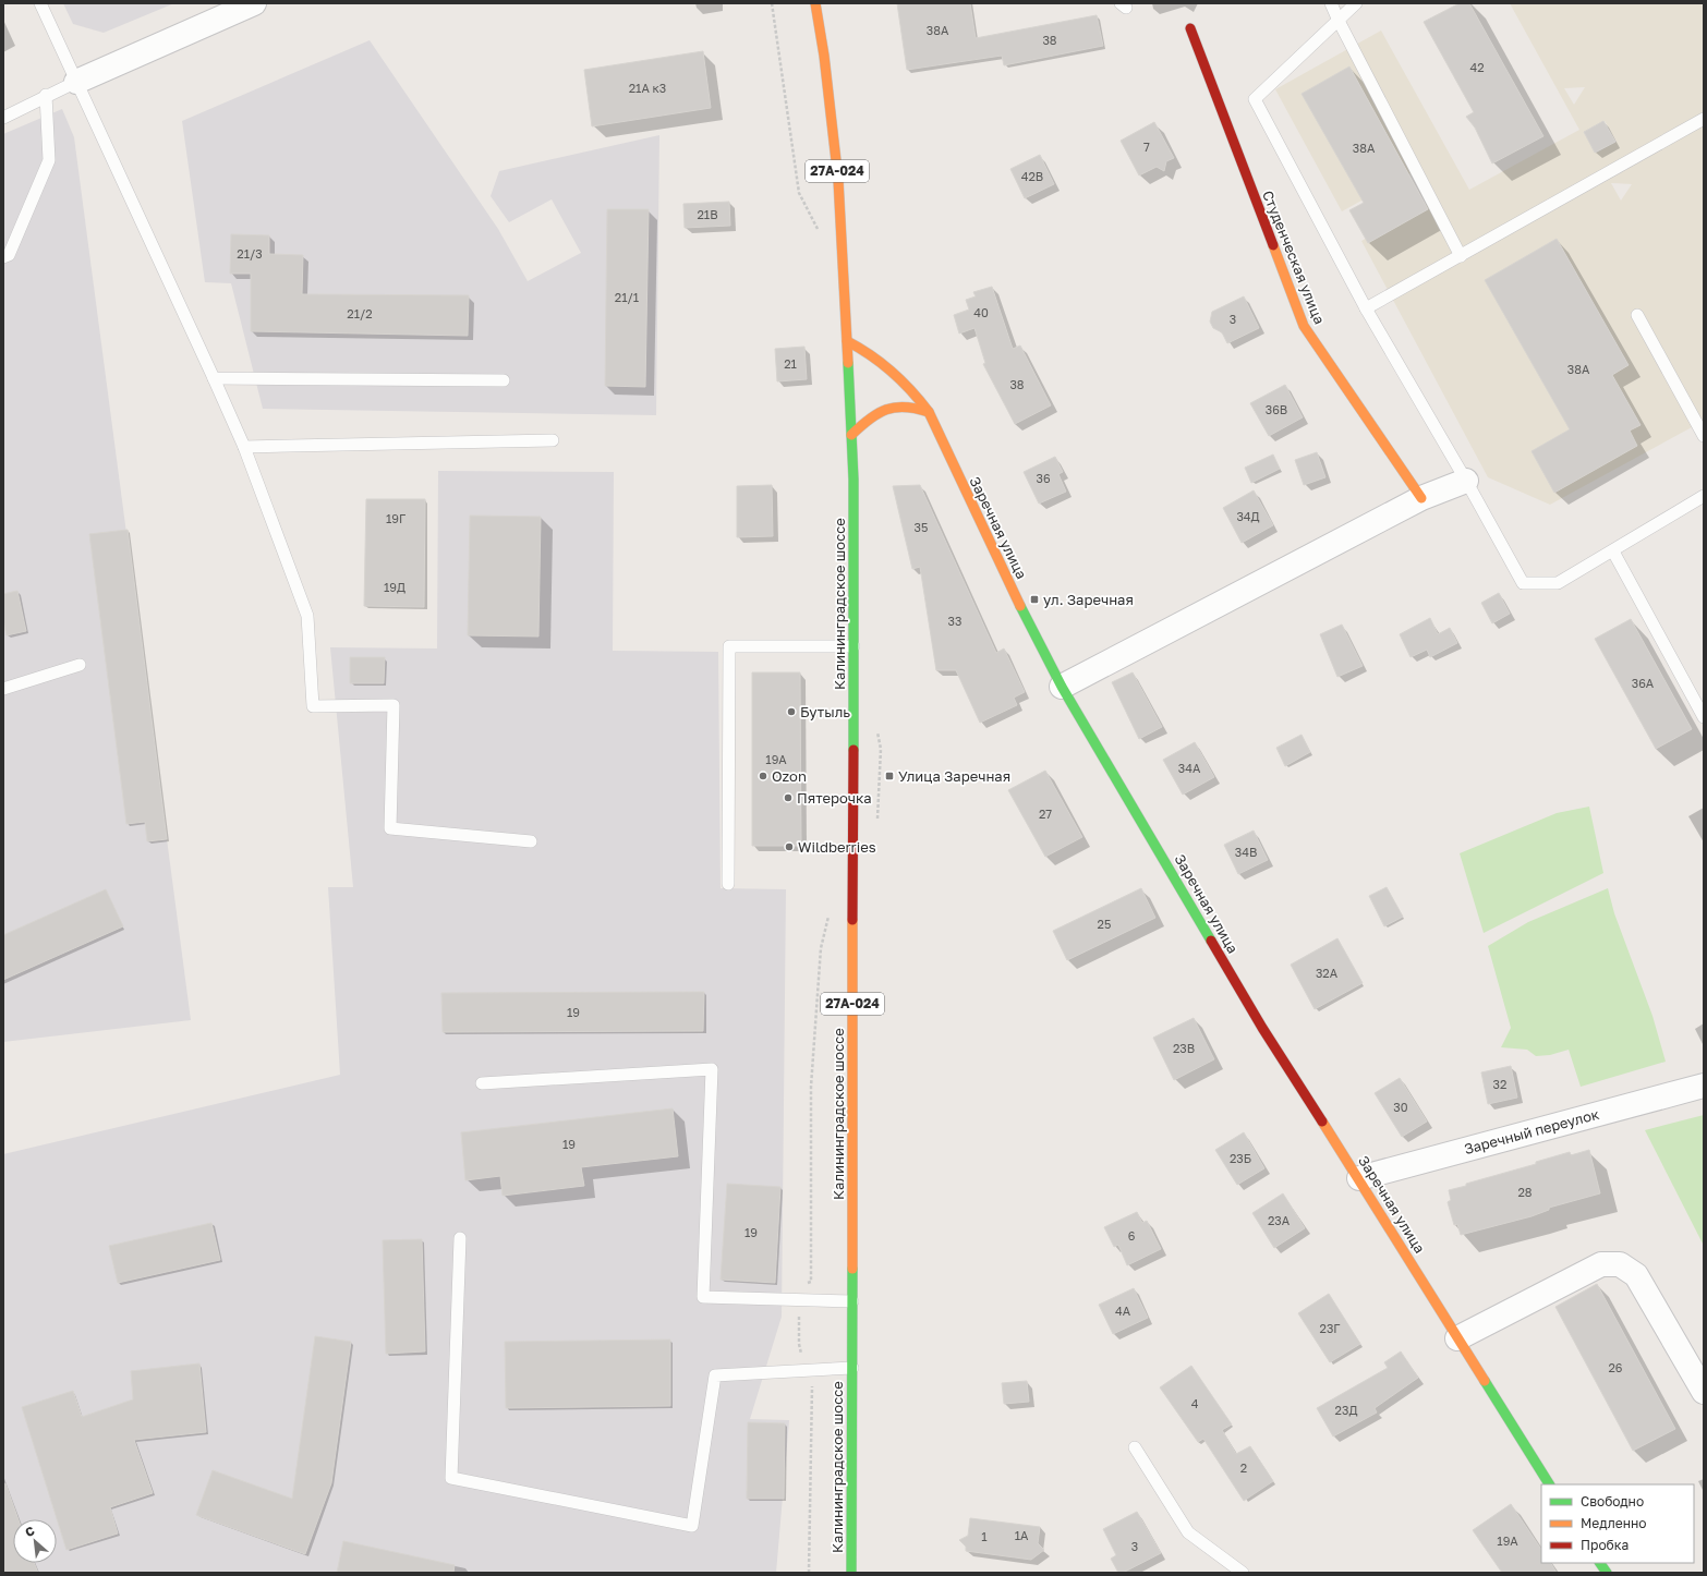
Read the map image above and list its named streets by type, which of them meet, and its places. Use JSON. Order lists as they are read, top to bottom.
{
  "streets": {
    "main road": [
      "27А-024",
      "Студенческая улица",
      "Заречная улица",
      "Калининградское шоссе"
    ],
    "street": ["Заречный переулок"]
  },
  "crossings": [
    ["Заречная улица", "Калининградское шоссе"],
    ["Заречная улица", "Заречный переулок"]
  ],
  "places": {
    "transit": ["ул. Заречная", "Улица Заречная"],
    "other": [
      "Бутыль",
      "Ozon",
      "Пятерочка",
      "Wildberries"
    ]
  },
  "house_numbers": [
    "38А",
    "38",
    "42",
    "21А к3",
    "7",
    "38А",
    "42В",
    "21В",
    "21/3",
    "21/1",
    "40",
    "21/2",
    "3",
    "21",
    "38А",
    "38",
    "36В",
    "36",
    "34Д",
    "19Г",
    "35",
    "19Д",
    "33",
    "36А",
    "19А",
    "34А",
    "27",
    "34В",
    "25",
    "32А",
    "19",
    "23В",
    "32",
    "30",
    "19",
    "23Б",
    "28",
    "23А",
    "19",
    "6",
    "4А",
    "23Г",
    "26",
    "4",
    "23Д",
    "2",
    "1А",
    "1",
    "19А",
    "3"
  ],
  "legend": ["Свободно", "Медленно", "Пробка"],
  "north": "top left"
}
